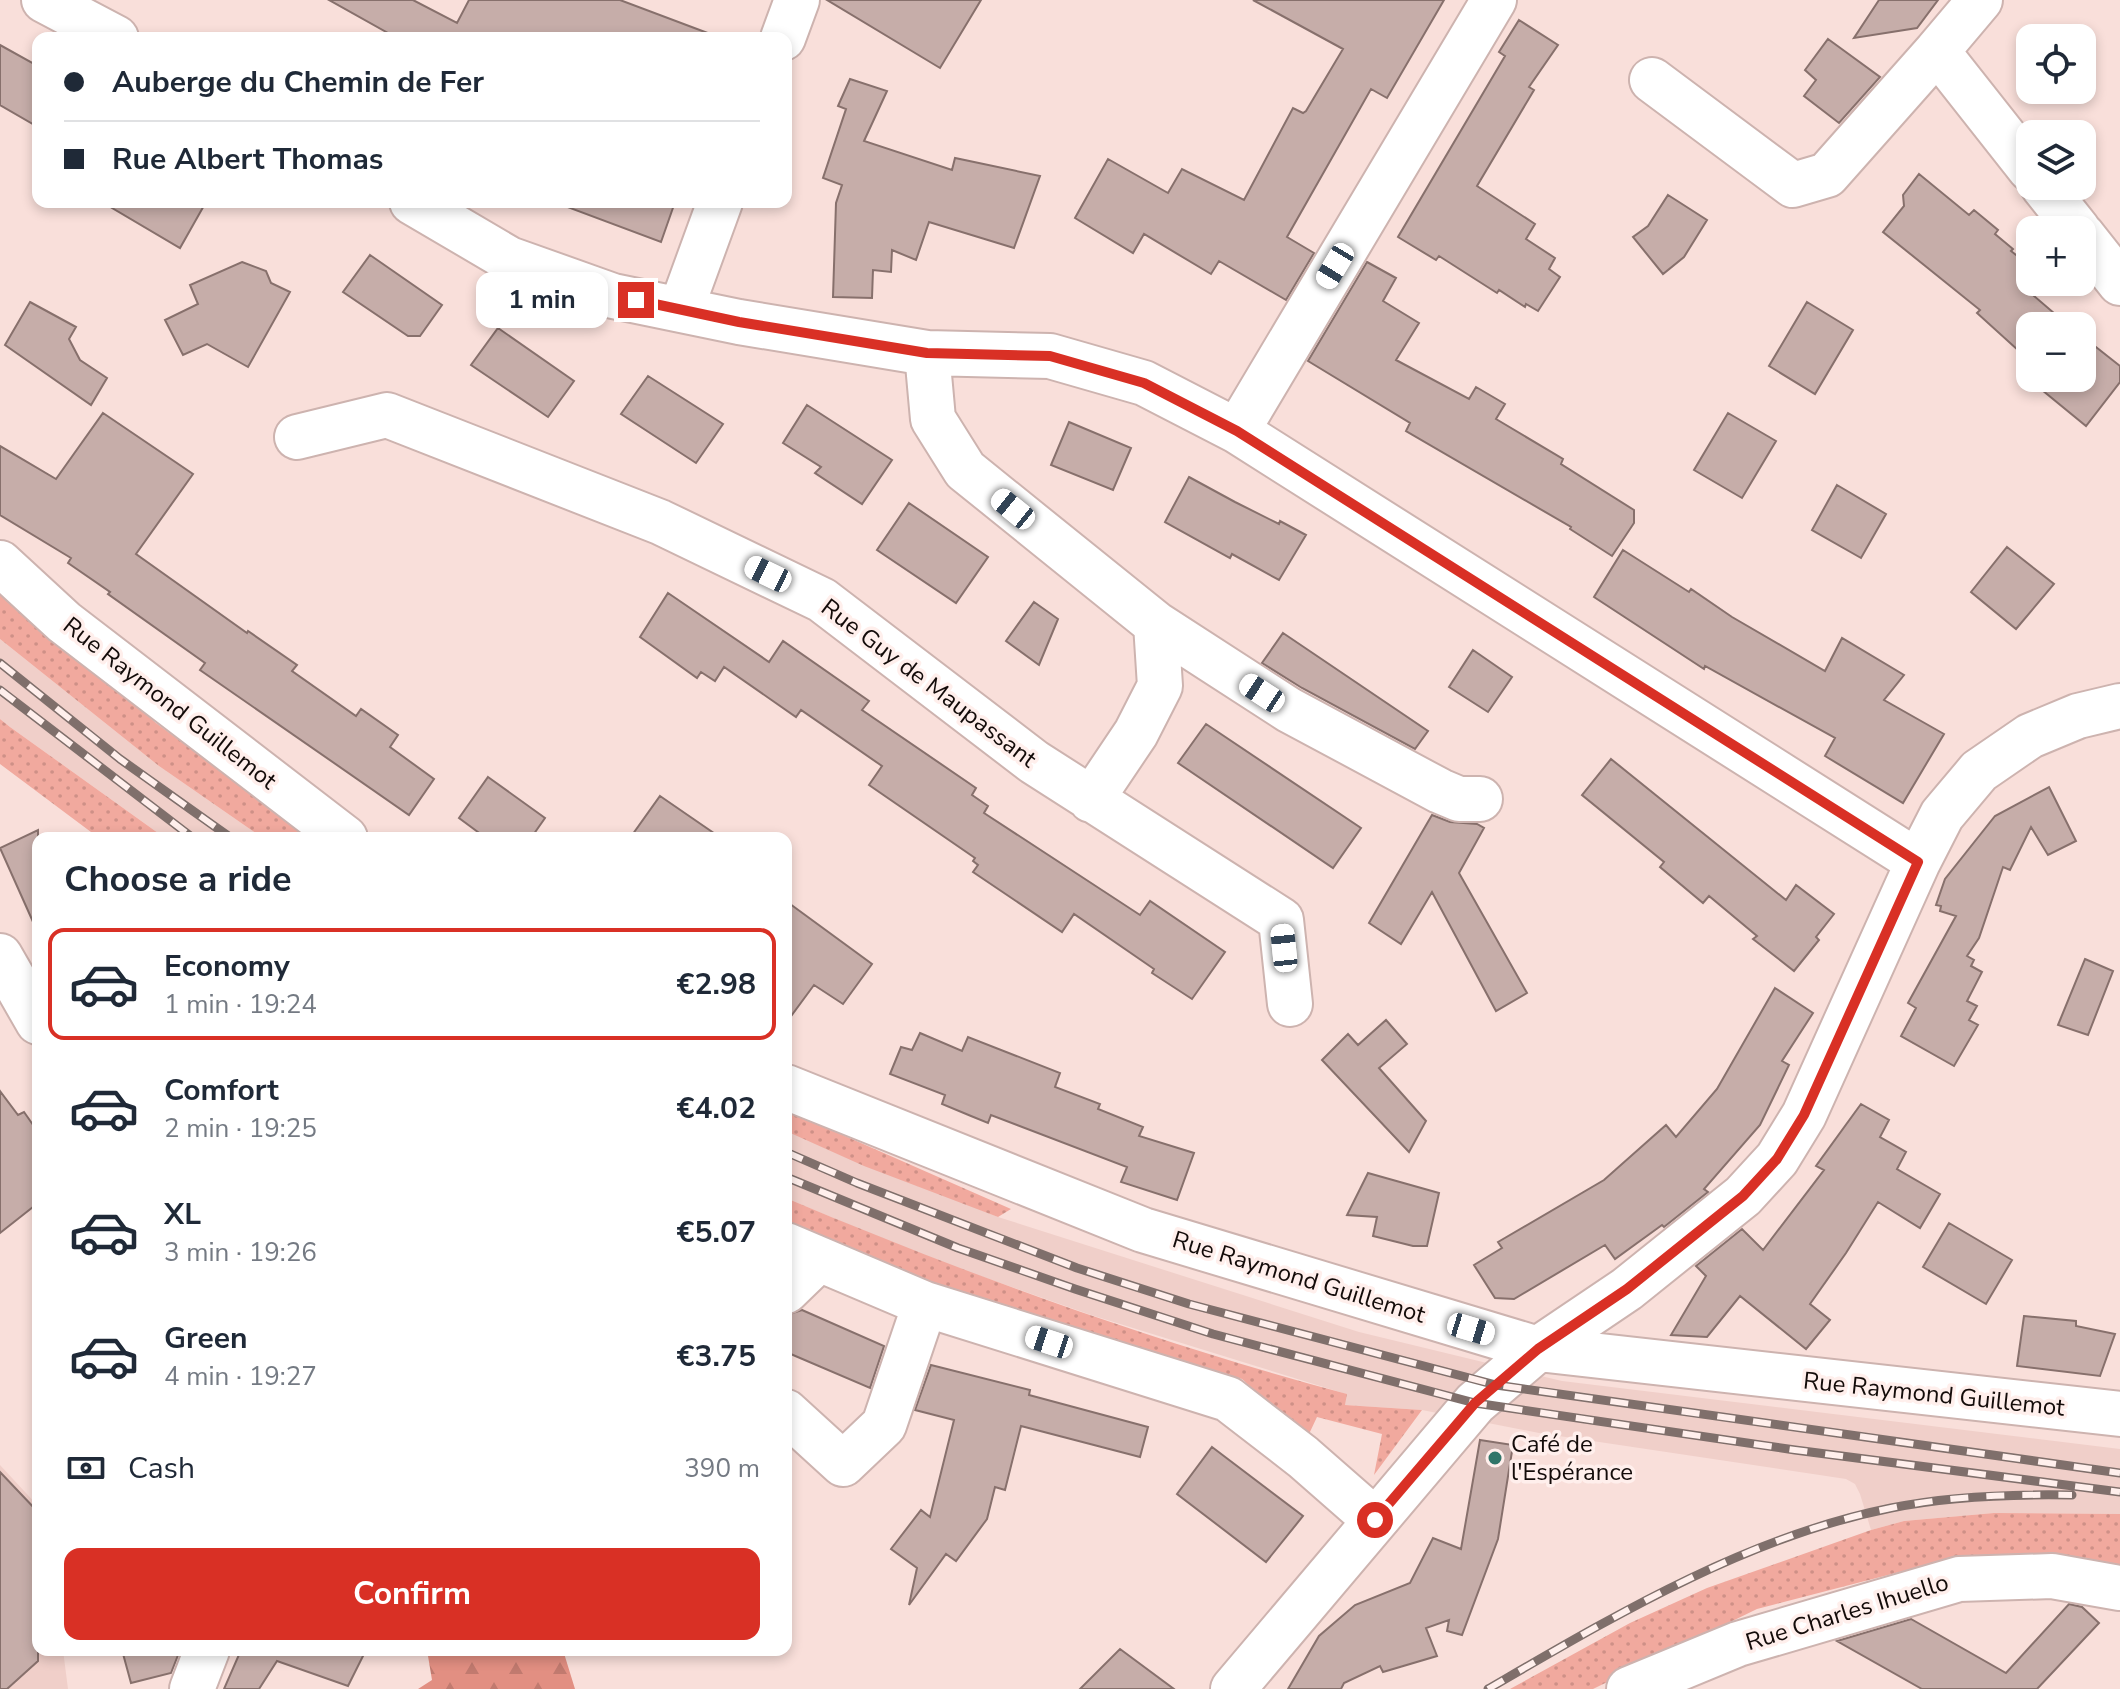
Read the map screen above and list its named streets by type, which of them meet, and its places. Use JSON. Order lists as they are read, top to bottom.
{
  "streets": {
    "street": ["Rue Guy de Maupassant", "Rue Raymond Guillemot", "Rue Charles Ihuello"]
  },
  "places": ["Café de l'Espérance"],
  "page": {
    "map_buttons": ["+", "−"],
    "banner": ["Auberge du Chemin de Fer", "Rue Albert Thomas"],
    "bubble": "1 min",
    "heading": "Choose a ride",
    "list": [
      {
        "name": "Economy",
        "note": "1 min · 19:24",
        "value": "€2.98"
      },
      {
        "name": "Comfort",
        "note": "2 min · 19:25",
        "value": "€4.02"
      },
      {
        "name": "XL",
        "note": "3 min · 19:26",
        "value": "€5.07"
      },
      {
        "name": "Green",
        "note": "4 min · 19:27",
        "value": "€3.75"
      }
    ],
    "pay": ["Cash", "390 m"],
    "buttons": "Confirm"
  }
}
